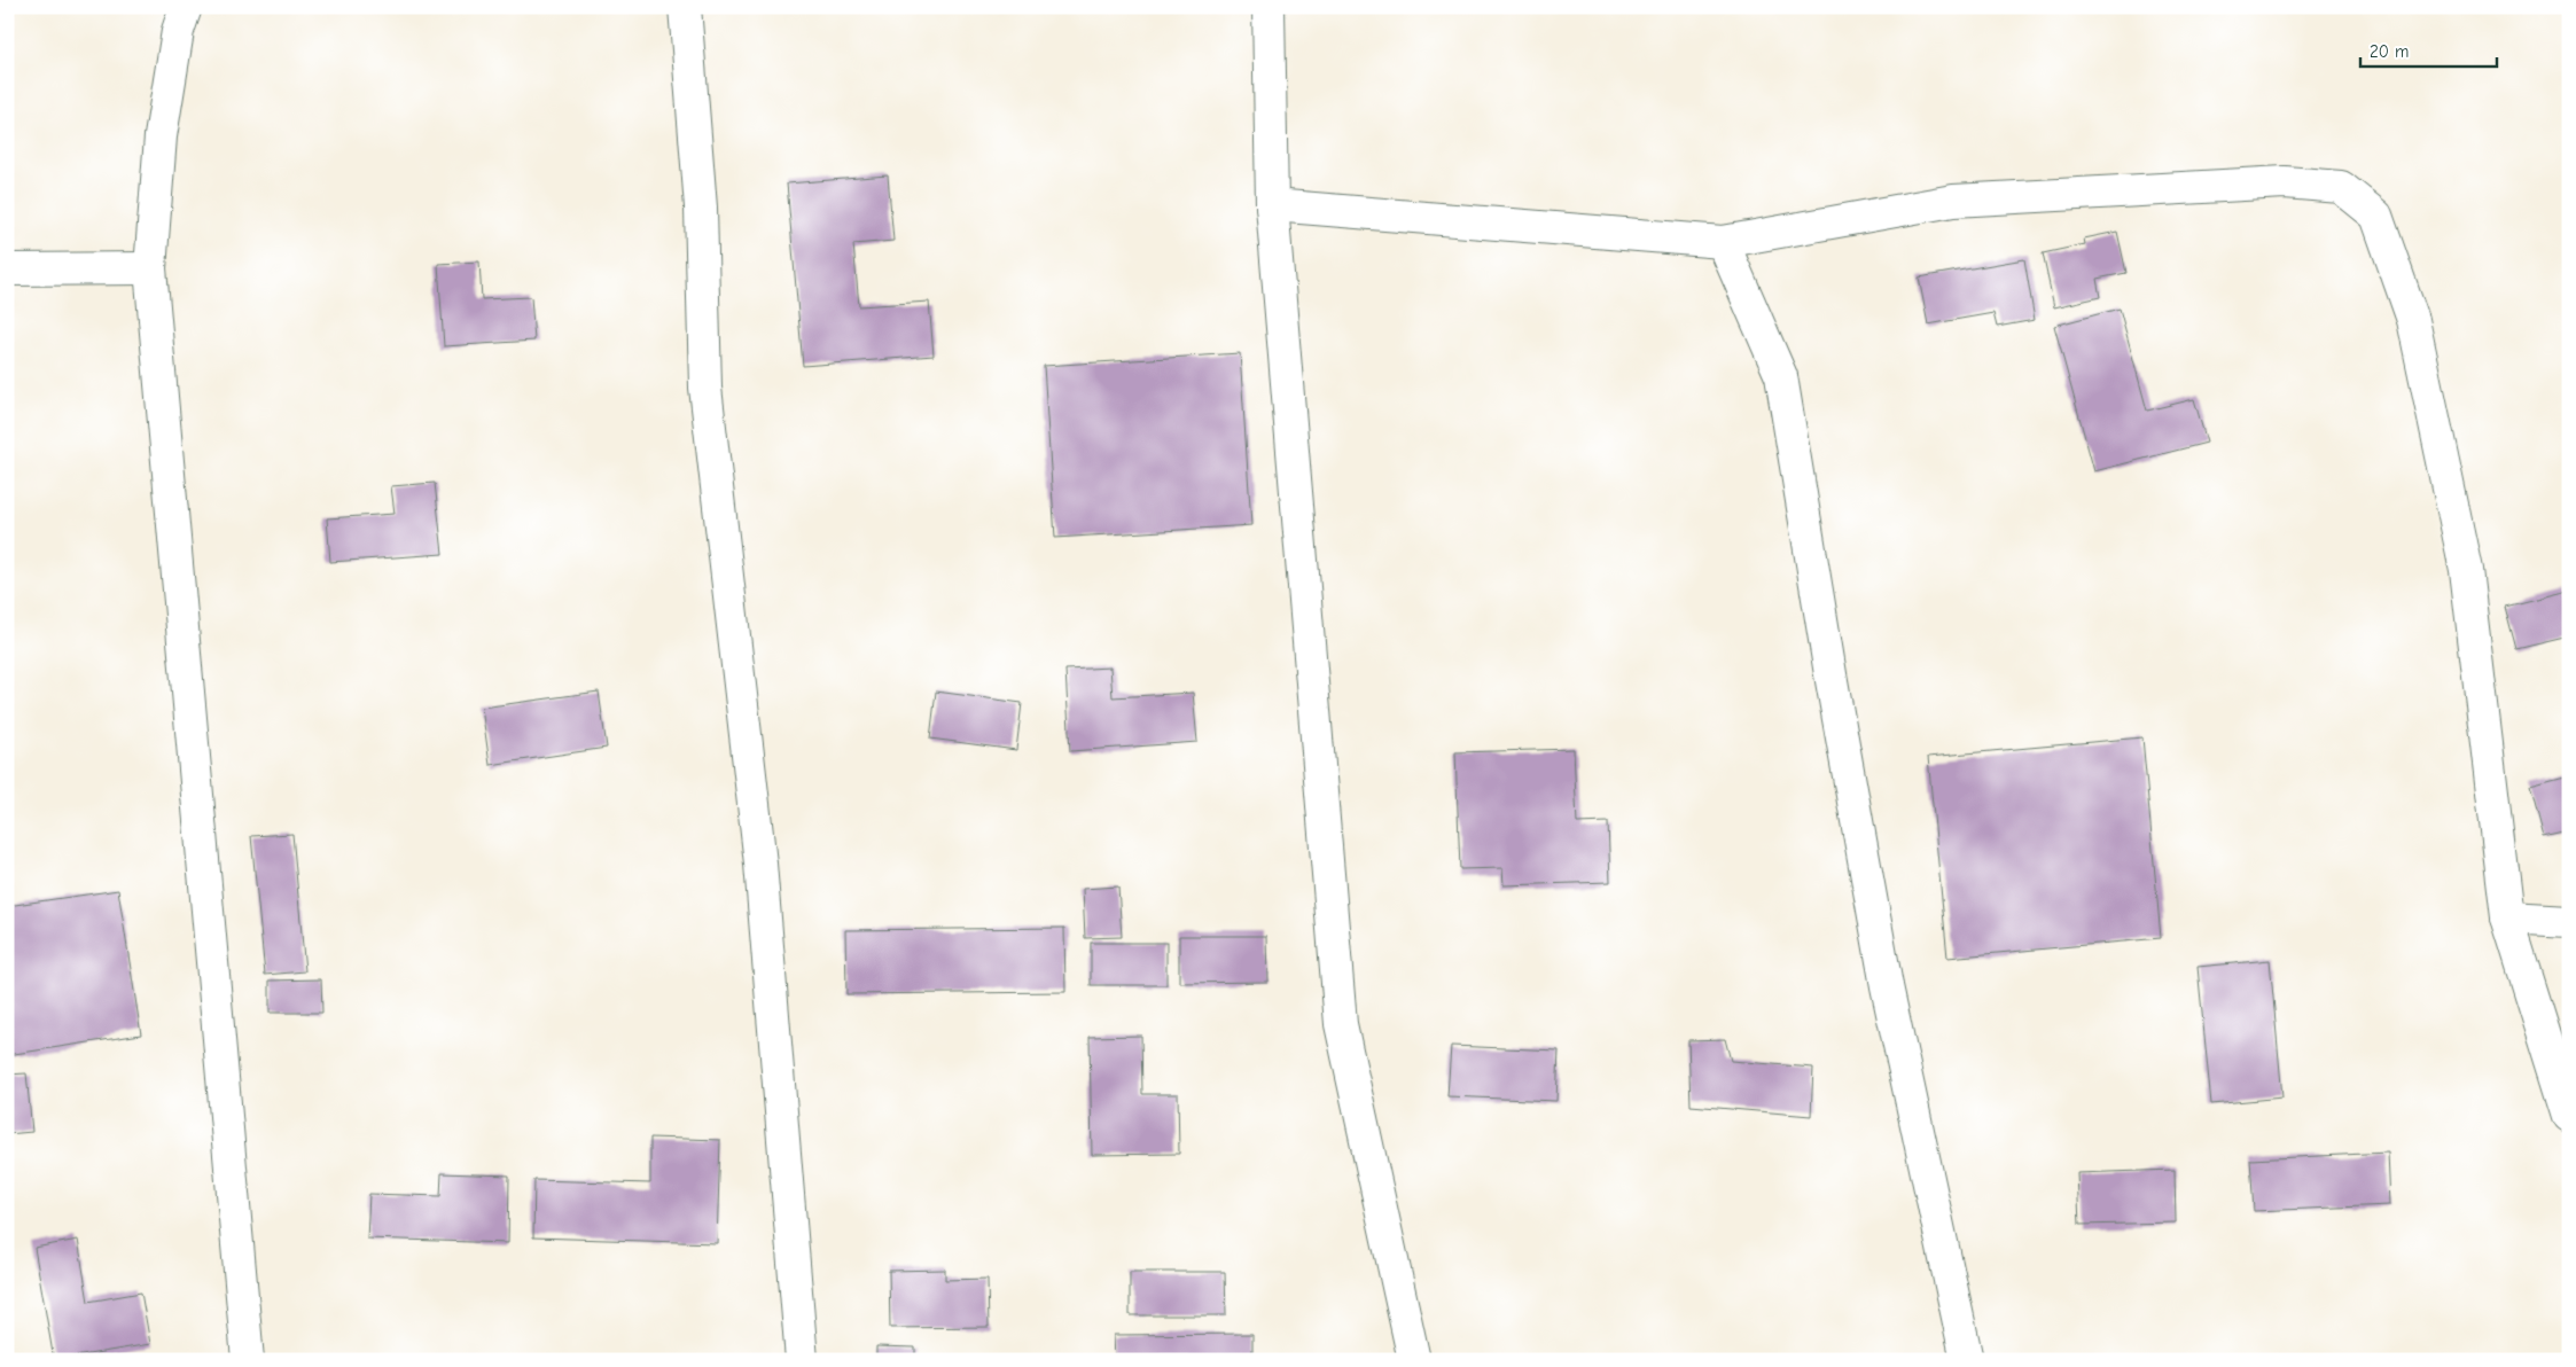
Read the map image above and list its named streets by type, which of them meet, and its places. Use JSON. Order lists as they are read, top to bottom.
{
  "scale_bar": "20 m"
}
